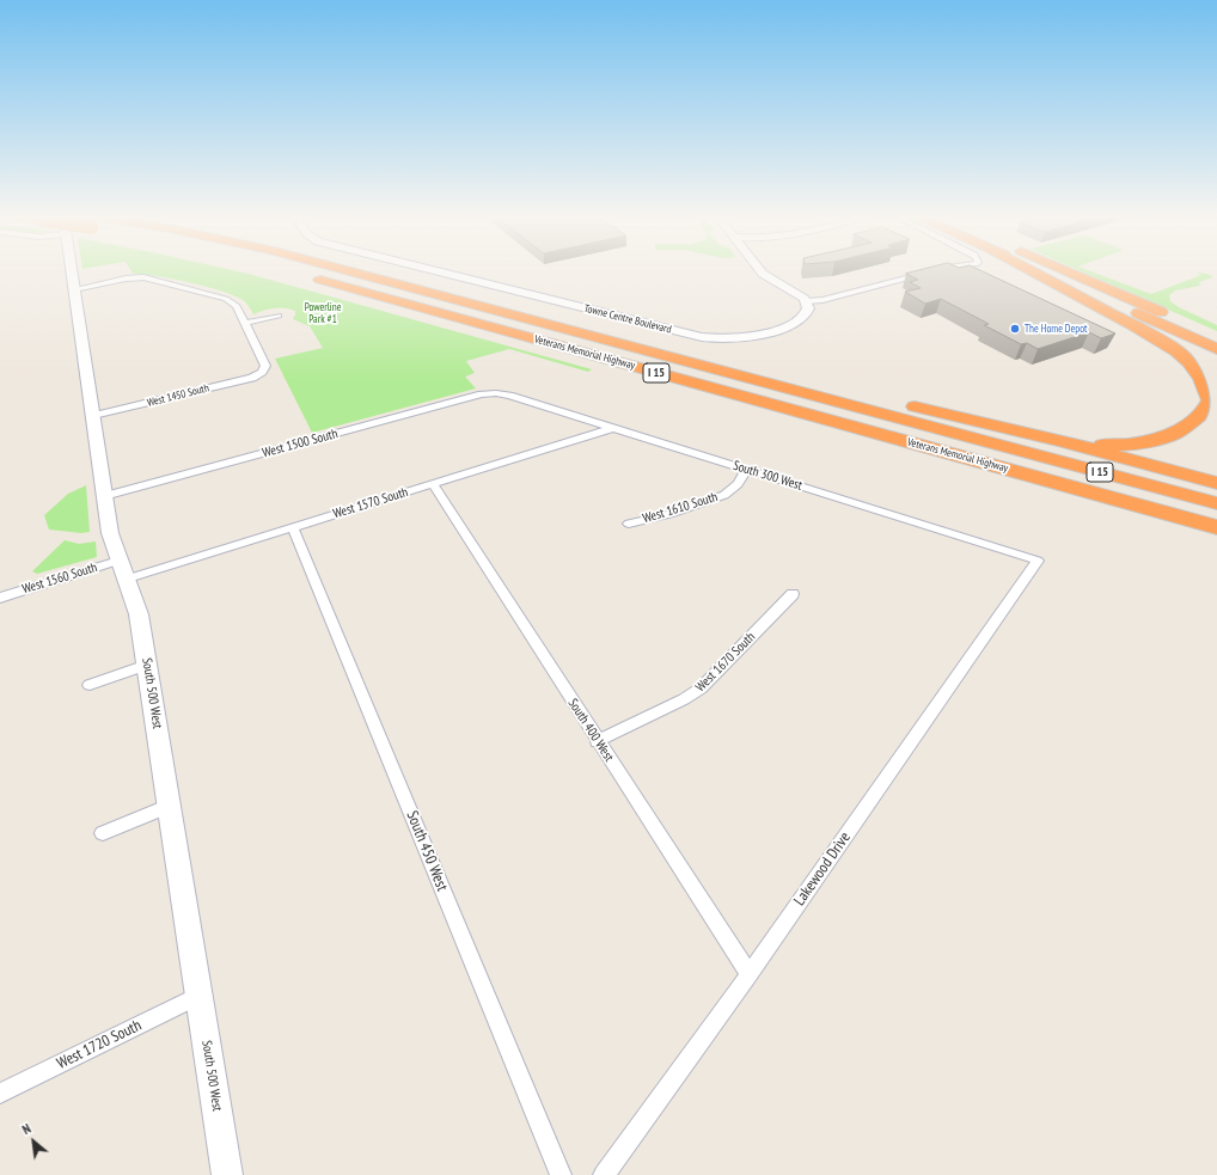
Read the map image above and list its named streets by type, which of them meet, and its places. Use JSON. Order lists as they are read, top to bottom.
{
  "streets": {
    "highway": ["Veterans Memorial Highway", "I 15"],
    "street": [
      "Towne Centre Boulevard",
      "West 1450 South",
      "West 1500 South",
      "South 300 West",
      "West 1570 South",
      "West 1610 South",
      "West 1560 South",
      "West 1670 South",
      "South 500 West",
      "South 400 West",
      "South 450 West",
      "Lakewood Drive",
      "West 1720 South"
    ]
  },
  "crossings": [
    ["West 1450 South", "South 500 West"],
    ["West 1500 South", "South 300 West"],
    ["West 1500 South", "South 500 West"],
    ["South 300 West", "West 1570 South"],
    ["South 300 West", "West 1610 South"],
    ["South 300 West", "Lakewood Drive"],
    ["West 1570 South", "South 500 West"],
    ["West 1570 South", "South 400 West"],
    ["West 1570 South", "South 450 West"],
    ["West 1560 South", "South 500 West"],
    ["West 1670 South", "South 400 West"],
    ["South 500 West", "West 1720 South"],
    ["South 400 West", "Lakewood Drive"]
  ],
  "parks": ["Powerline Park #1"],
  "places": ["The Home Depot"],
  "north": "top left"
}
